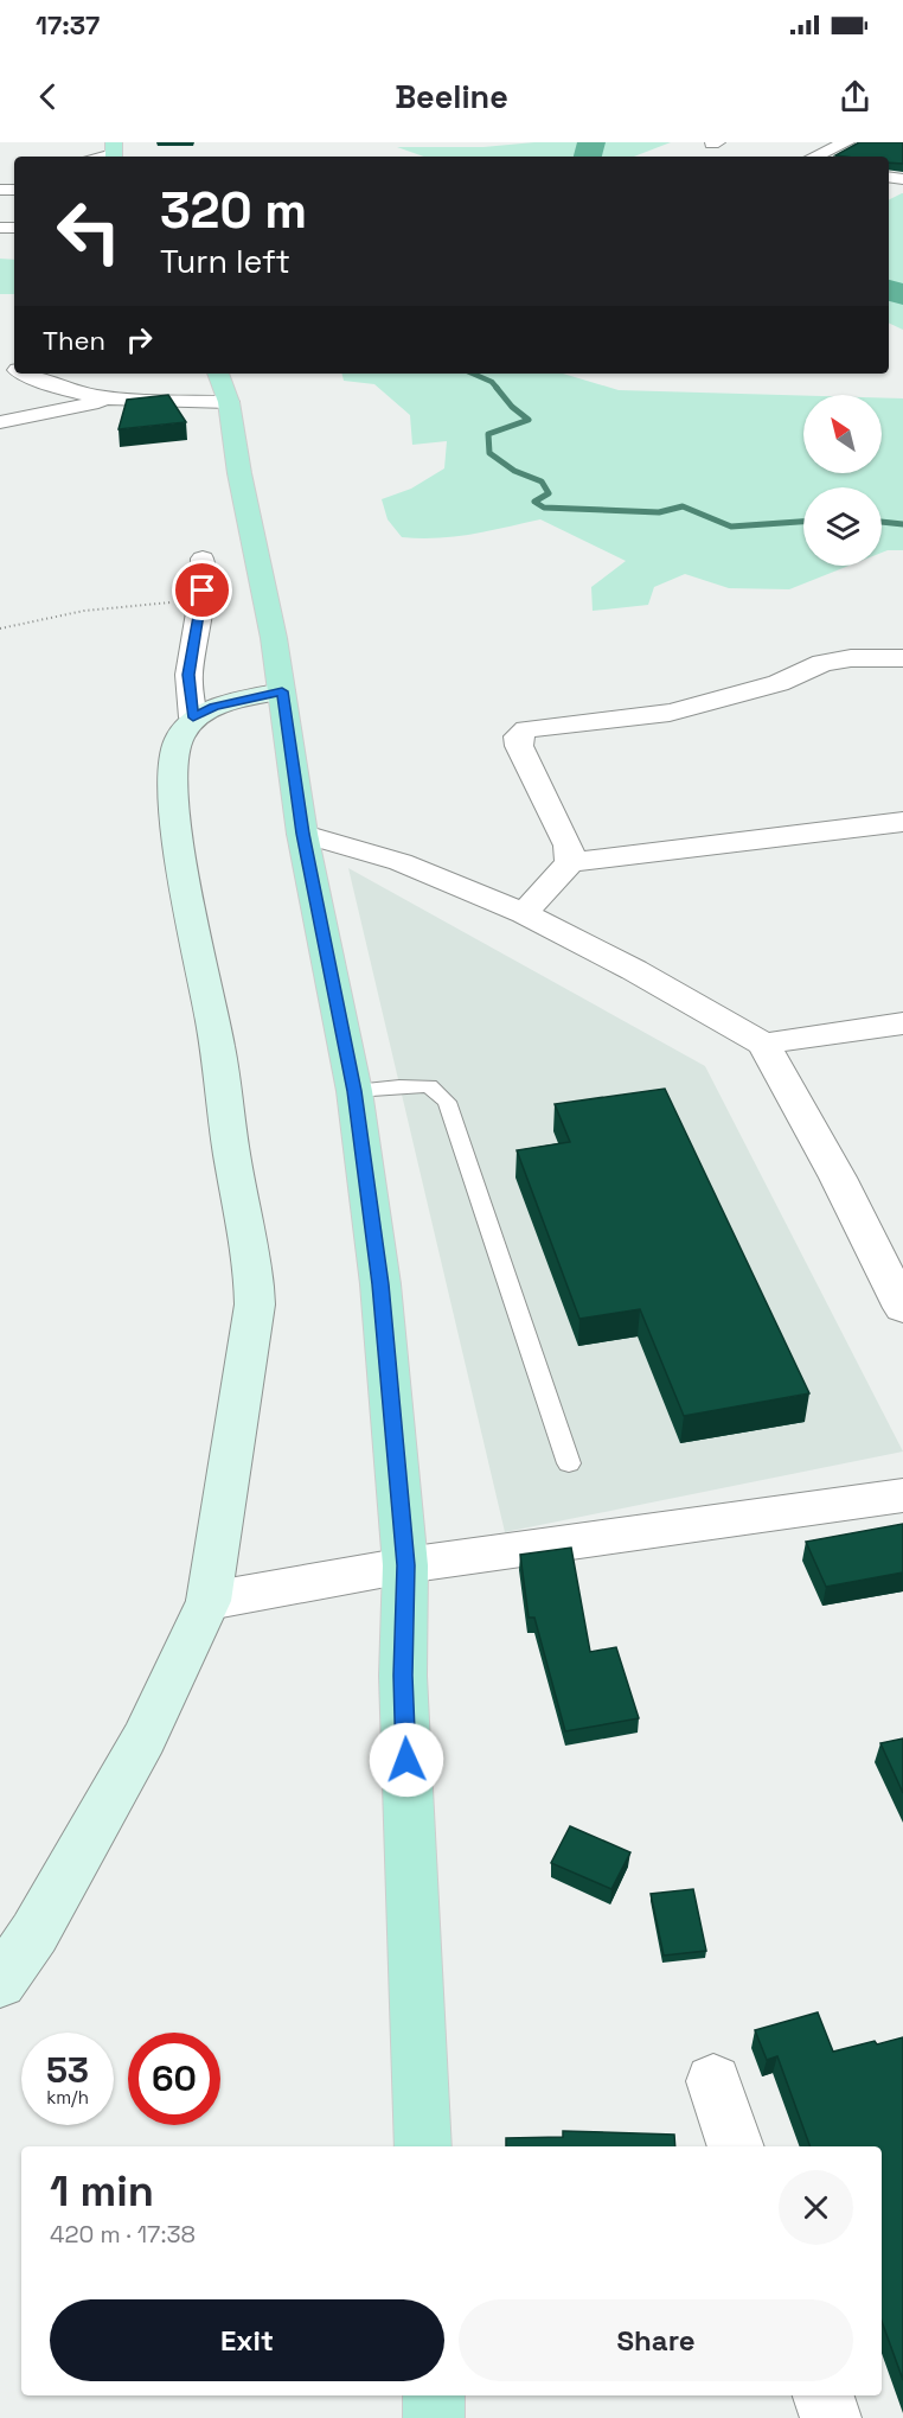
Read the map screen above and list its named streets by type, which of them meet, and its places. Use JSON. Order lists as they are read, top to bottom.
{
  "north": "top left",
  "page": {
    "status": "17:37",
    "header": "Beeline",
    "turn": ["320 m", "Turn left"],
    "then": "Then",
    "speed": "53 km/h",
    "limit": "60",
    "heading": ["1 min", "420 m · 17:38"],
    "buttons": ["Exit", "Share"]
  }
}
